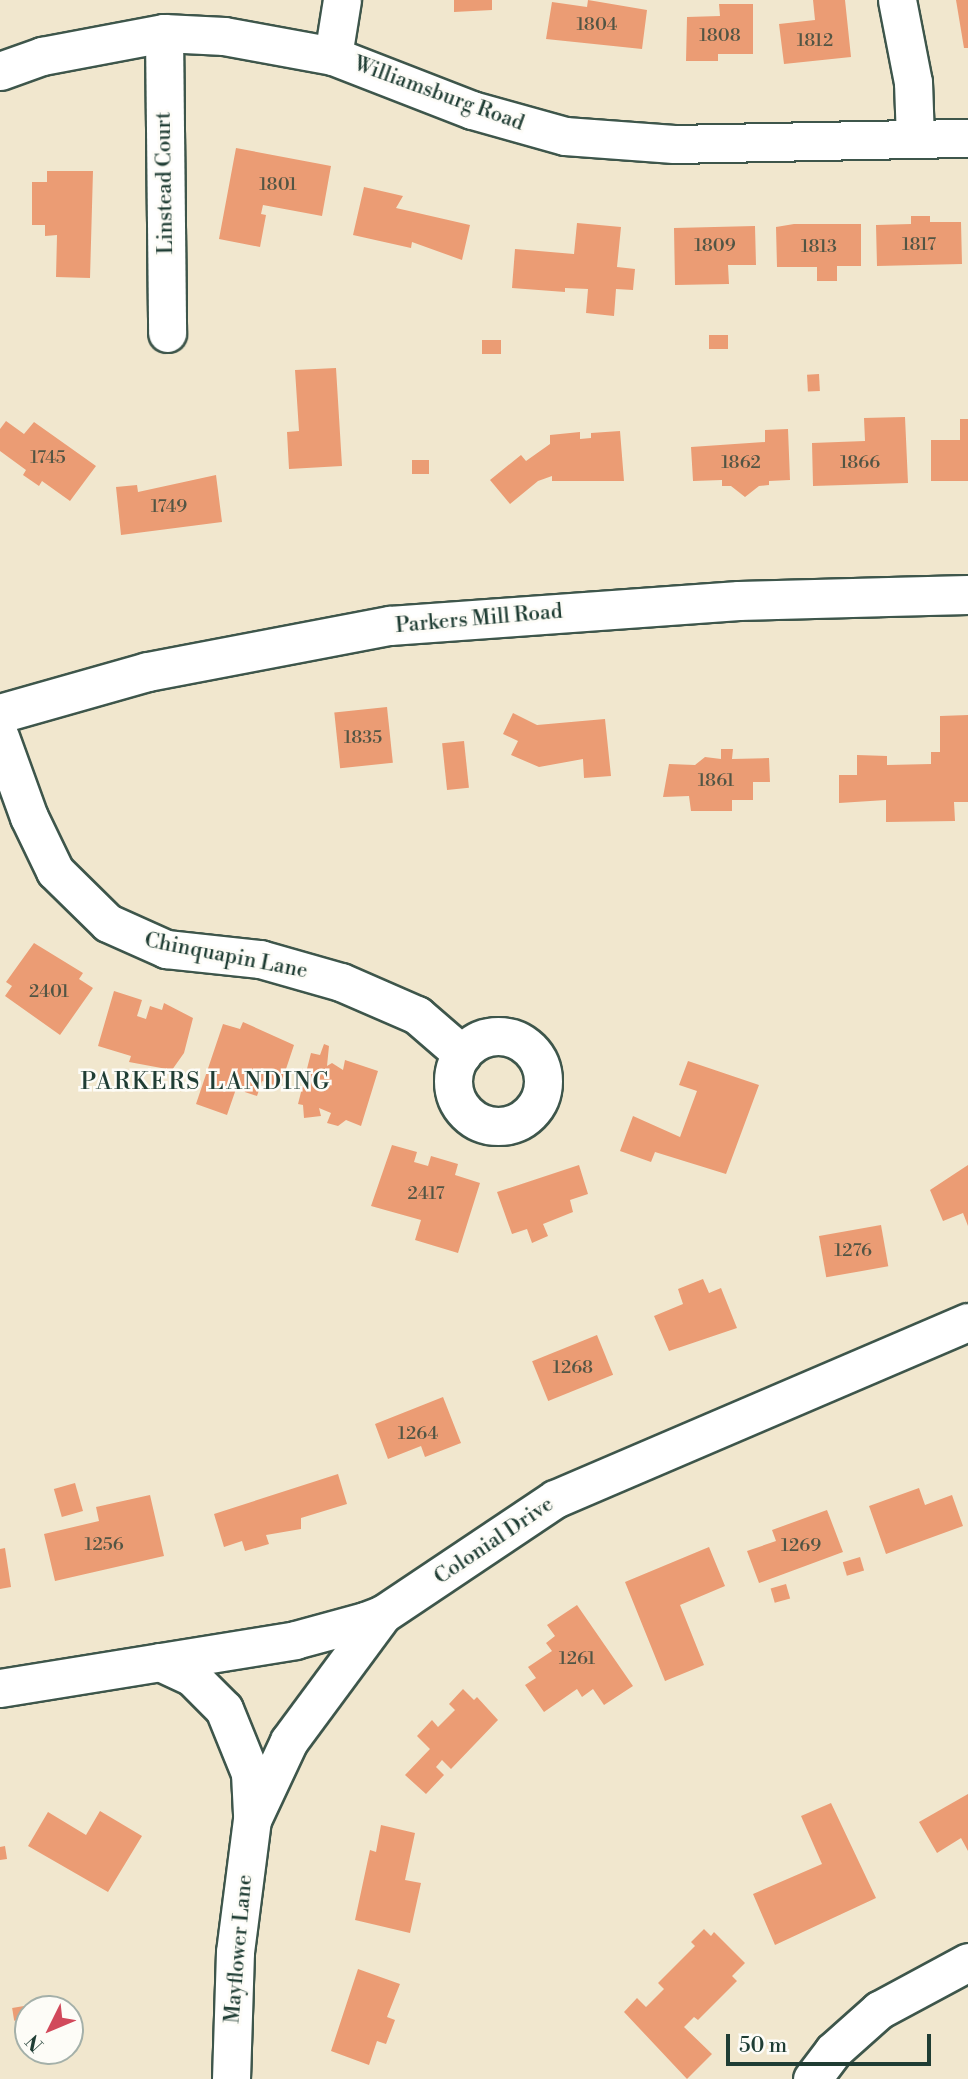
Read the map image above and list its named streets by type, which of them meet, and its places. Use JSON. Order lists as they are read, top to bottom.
{
  "streets": {
    "main road": ["Parkers Mill Road"],
    "street": [
      "Williamsburg Road",
      "Linstead Court",
      "Chinquapin Lane",
      "Colonial Drive",
      "Mayflower Lane"
    ]
  },
  "crossings": [
    ["Williamsburg Road", "Linstead Court"],
    ["Colonial Drive", "Mayflower Lane"]
  ],
  "districts": ["PARKERS LANDING"],
  "house_numbers": [
    "1804",
    "1808",
    "1812",
    "1801",
    "1817",
    "1809",
    "1813",
    "1745",
    "1862",
    "1866",
    "1749",
    "1835",
    "1861",
    "2401",
    "2417",
    "1276",
    "1268",
    "1264",
    "1256",
    "1269",
    "1261"
  ],
  "scale_bar": "50 m",
  "north": "bottom left"
}
